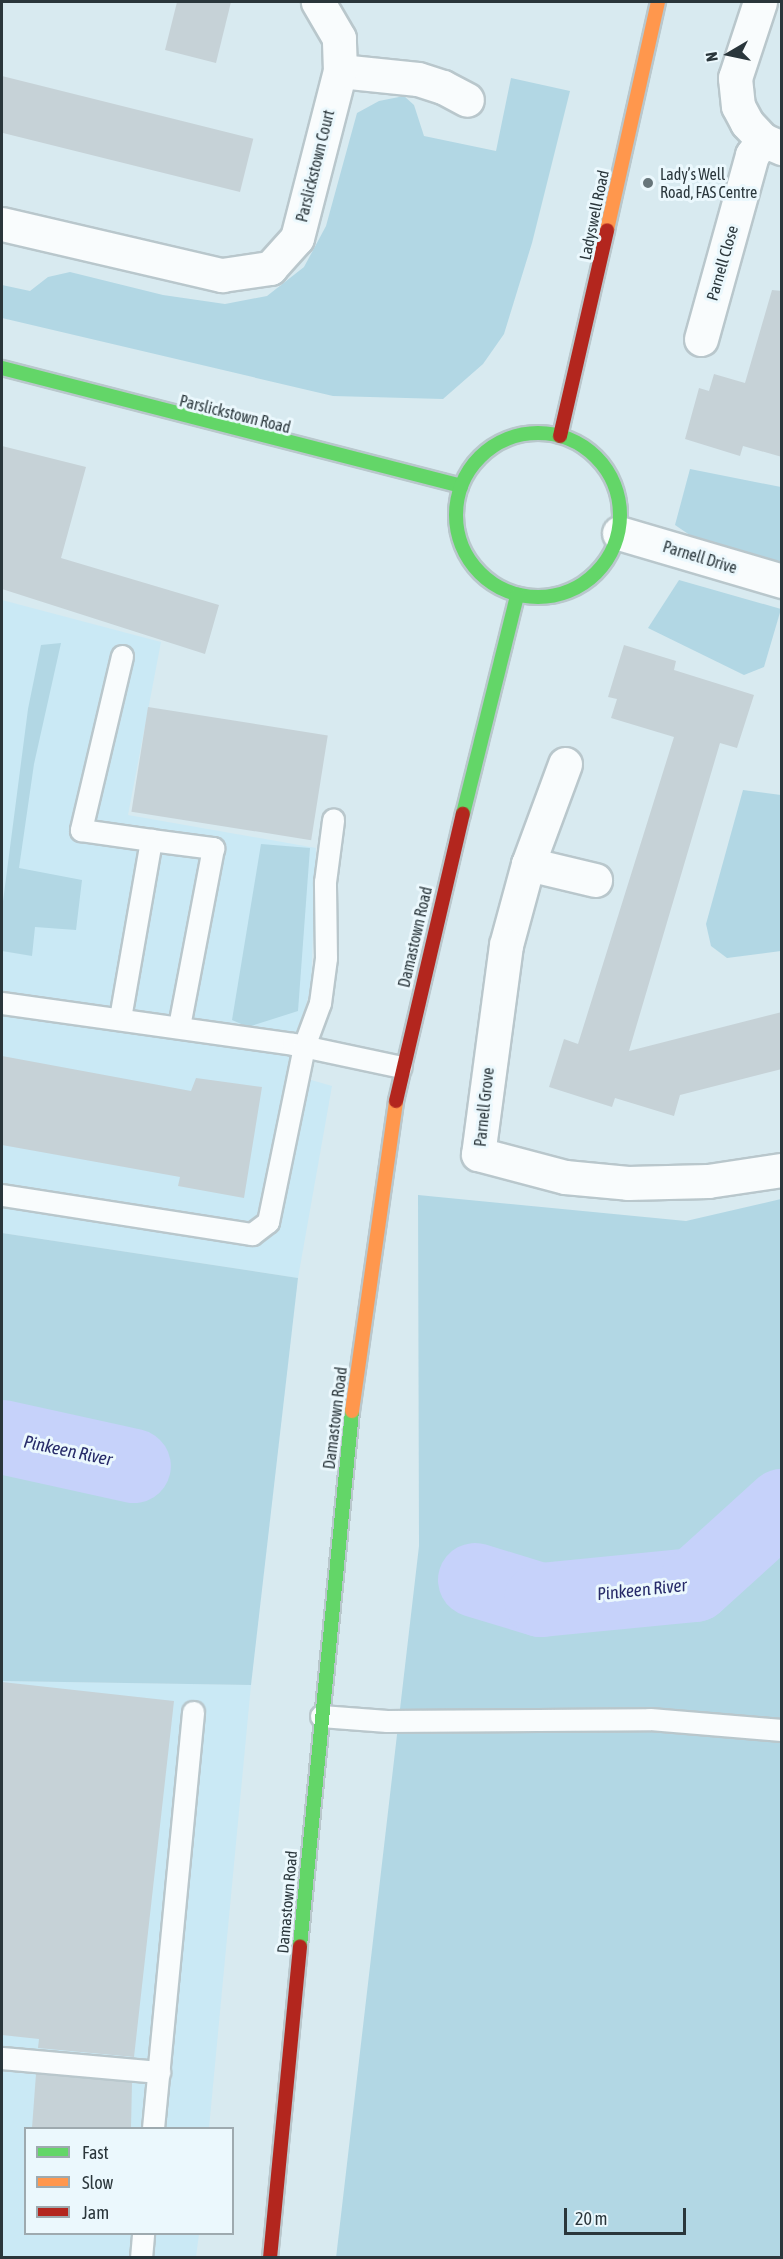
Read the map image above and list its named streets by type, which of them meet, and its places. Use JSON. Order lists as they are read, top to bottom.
{
  "streets": {
    "street": [
      "Parslickstown Court",
      "Ladyswell Road",
      "Parnell Close",
      "Parslickstown Road",
      "Parnell Drive",
      "Damastown Road",
      "Parnell Grove"
    ]
  },
  "crossings": [
    ["Ladyswell Road", "Parslickstown Road"],
    ["Ladyswell Road", "Parnell Drive"],
    ["Ladyswell Road", "Damastown Road"],
    ["Parslickstown Road", "Parnell Drive"],
    ["Parslickstown Road", "Damastown Road"],
    ["Parnell Drive", "Damastown Road"]
  ],
  "water": ["Pinkeen River"],
  "places": ["Lady’s Well Road, FAS Centre"],
  "legend": ["Fast", "Slow", "Jam"],
  "scale_bar": "20 m",
  "north": "left"
}
